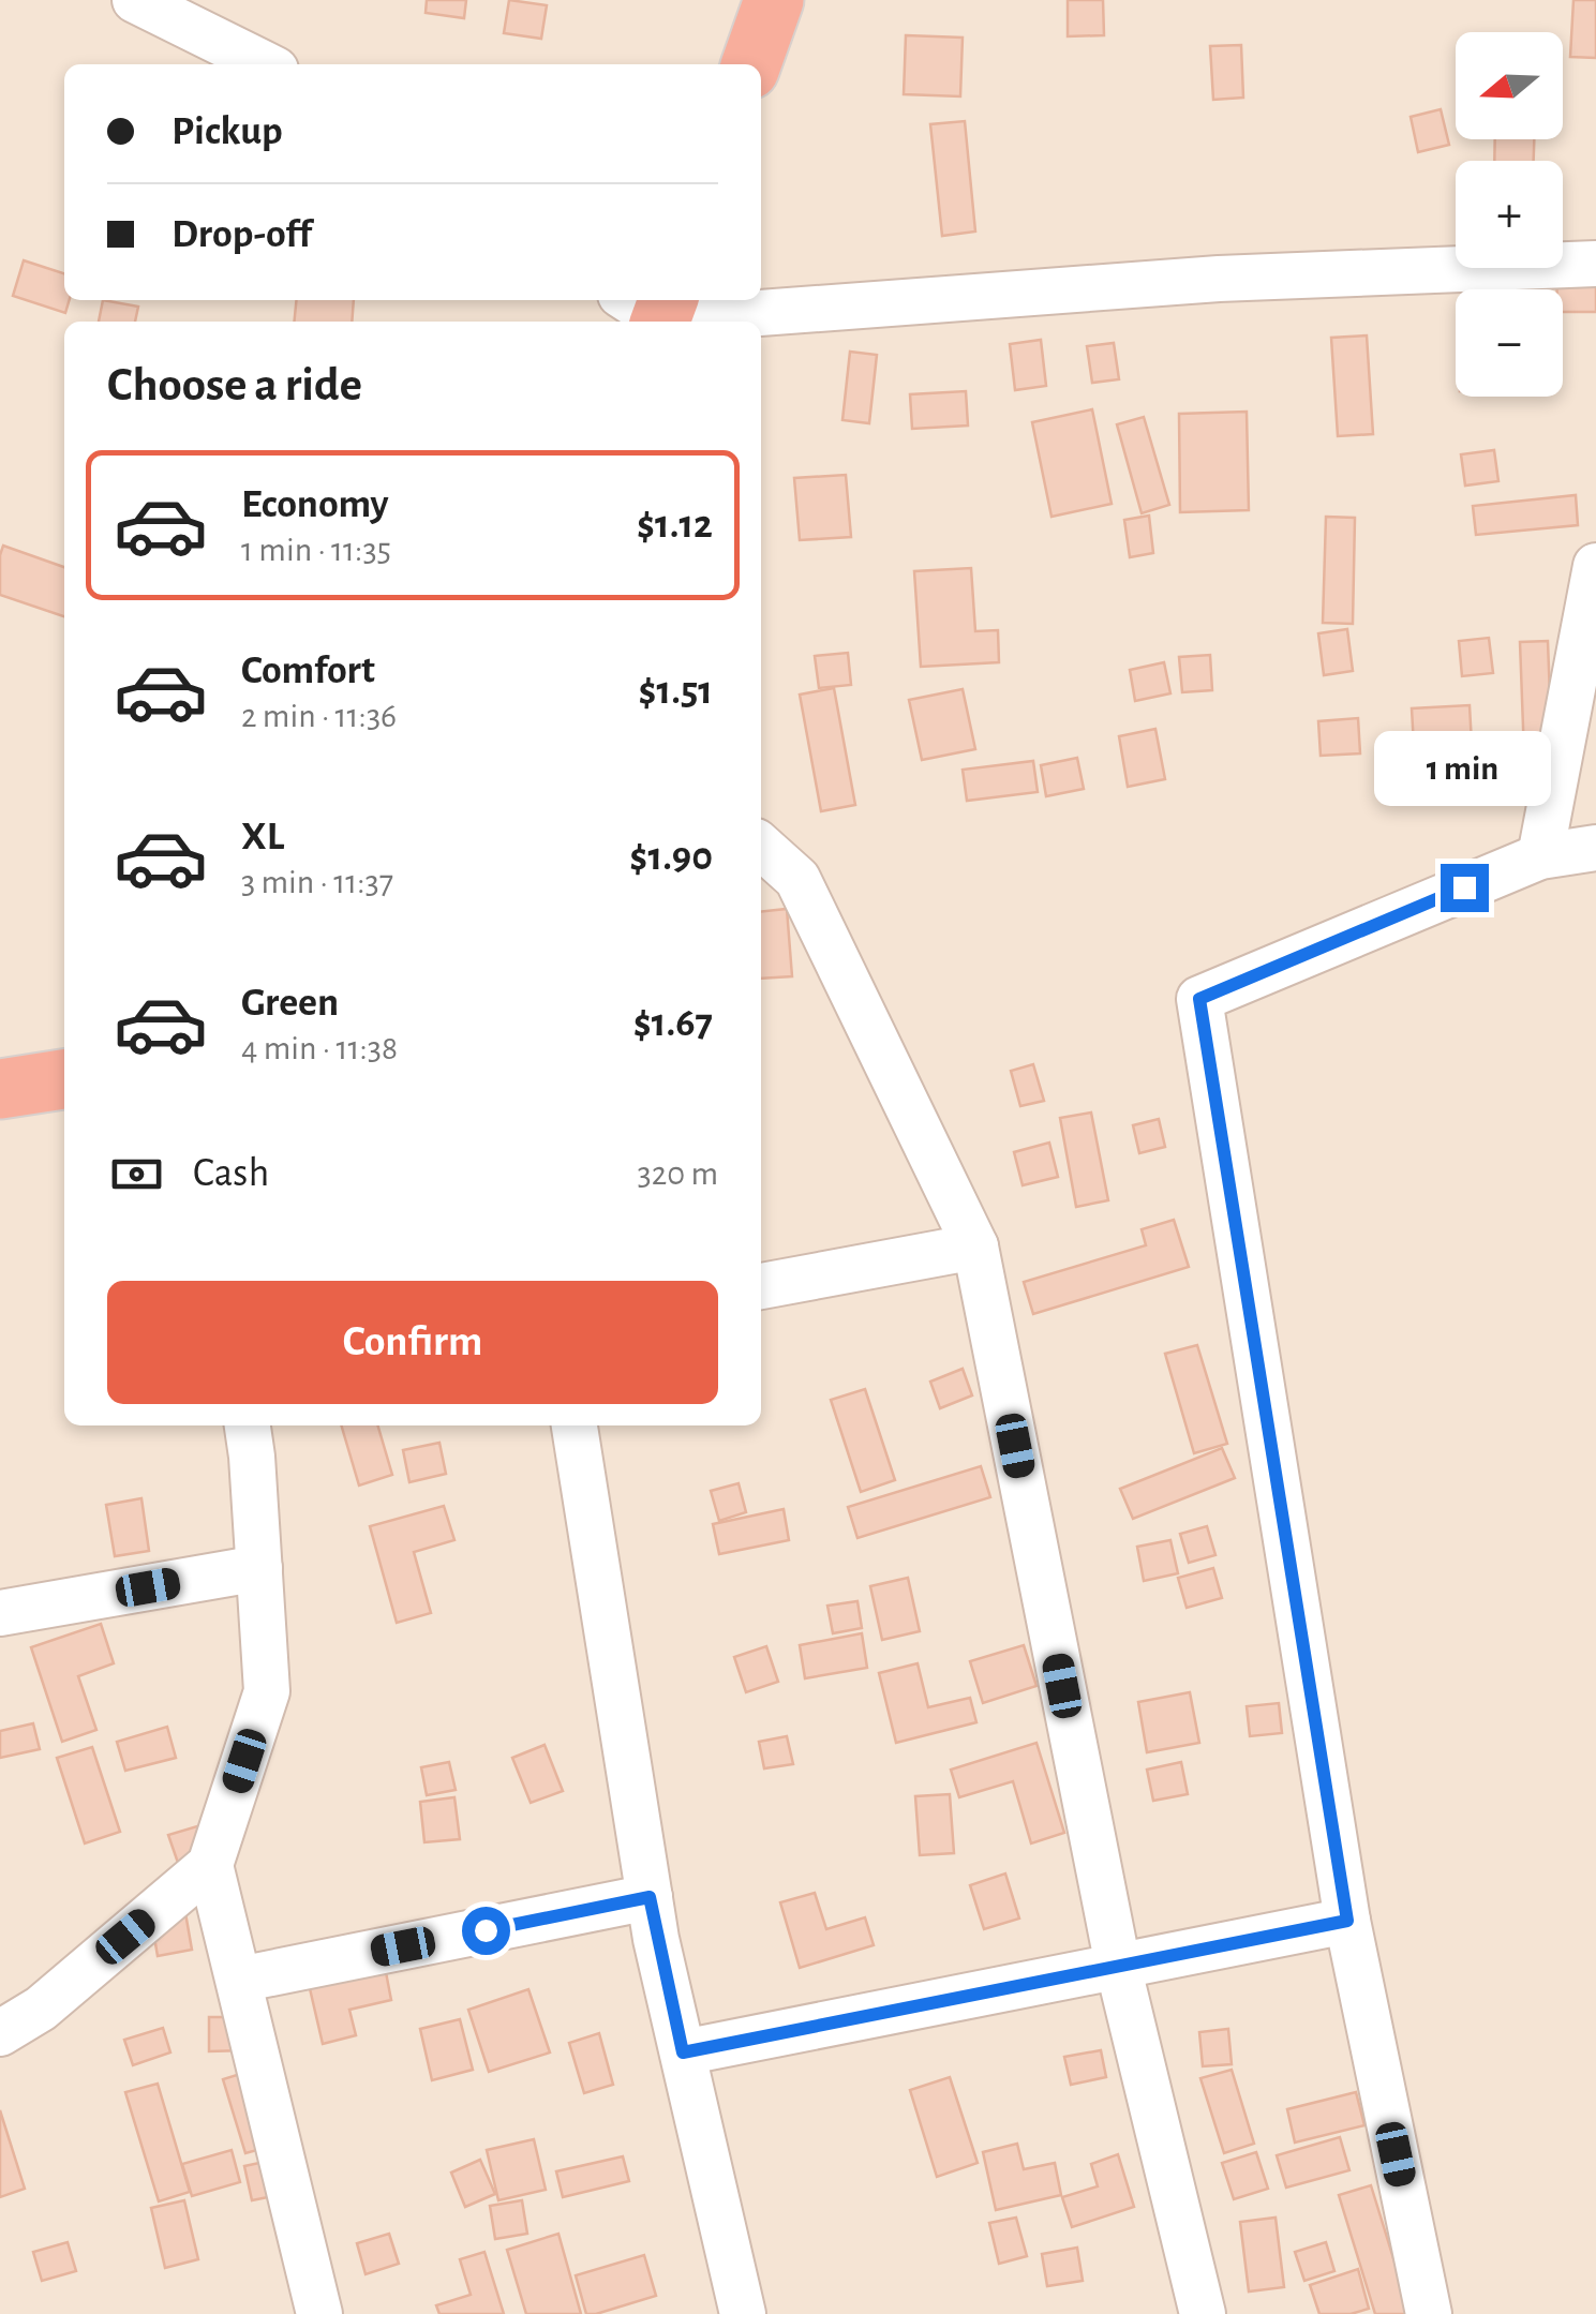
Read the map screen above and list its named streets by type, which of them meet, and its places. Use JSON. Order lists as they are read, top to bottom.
{
  "north": "left",
  "page": {
    "map_buttons": ["+", "−"],
    "banner": ["Pickup", "Drop-off"],
    "heading": "Choose a ride",
    "list": [
      {
        "name": "Economy",
        "note": "1 min · 11:35",
        "value": "$1.12"
      },
      {
        "name": "Comfort",
        "note": "2 min · 11:36",
        "value": "$1.51"
      },
      {
        "name": "XL",
        "note": "3 min · 11:37",
        "value": "$1.90"
      },
      {
        "name": "Green",
        "note": "4 min · 11:38",
        "value": "$1.67"
      }
    ],
    "bubble": "1 min",
    "pay": ["Cash", "320 m"],
    "buttons": "Confirm"
  }
}
